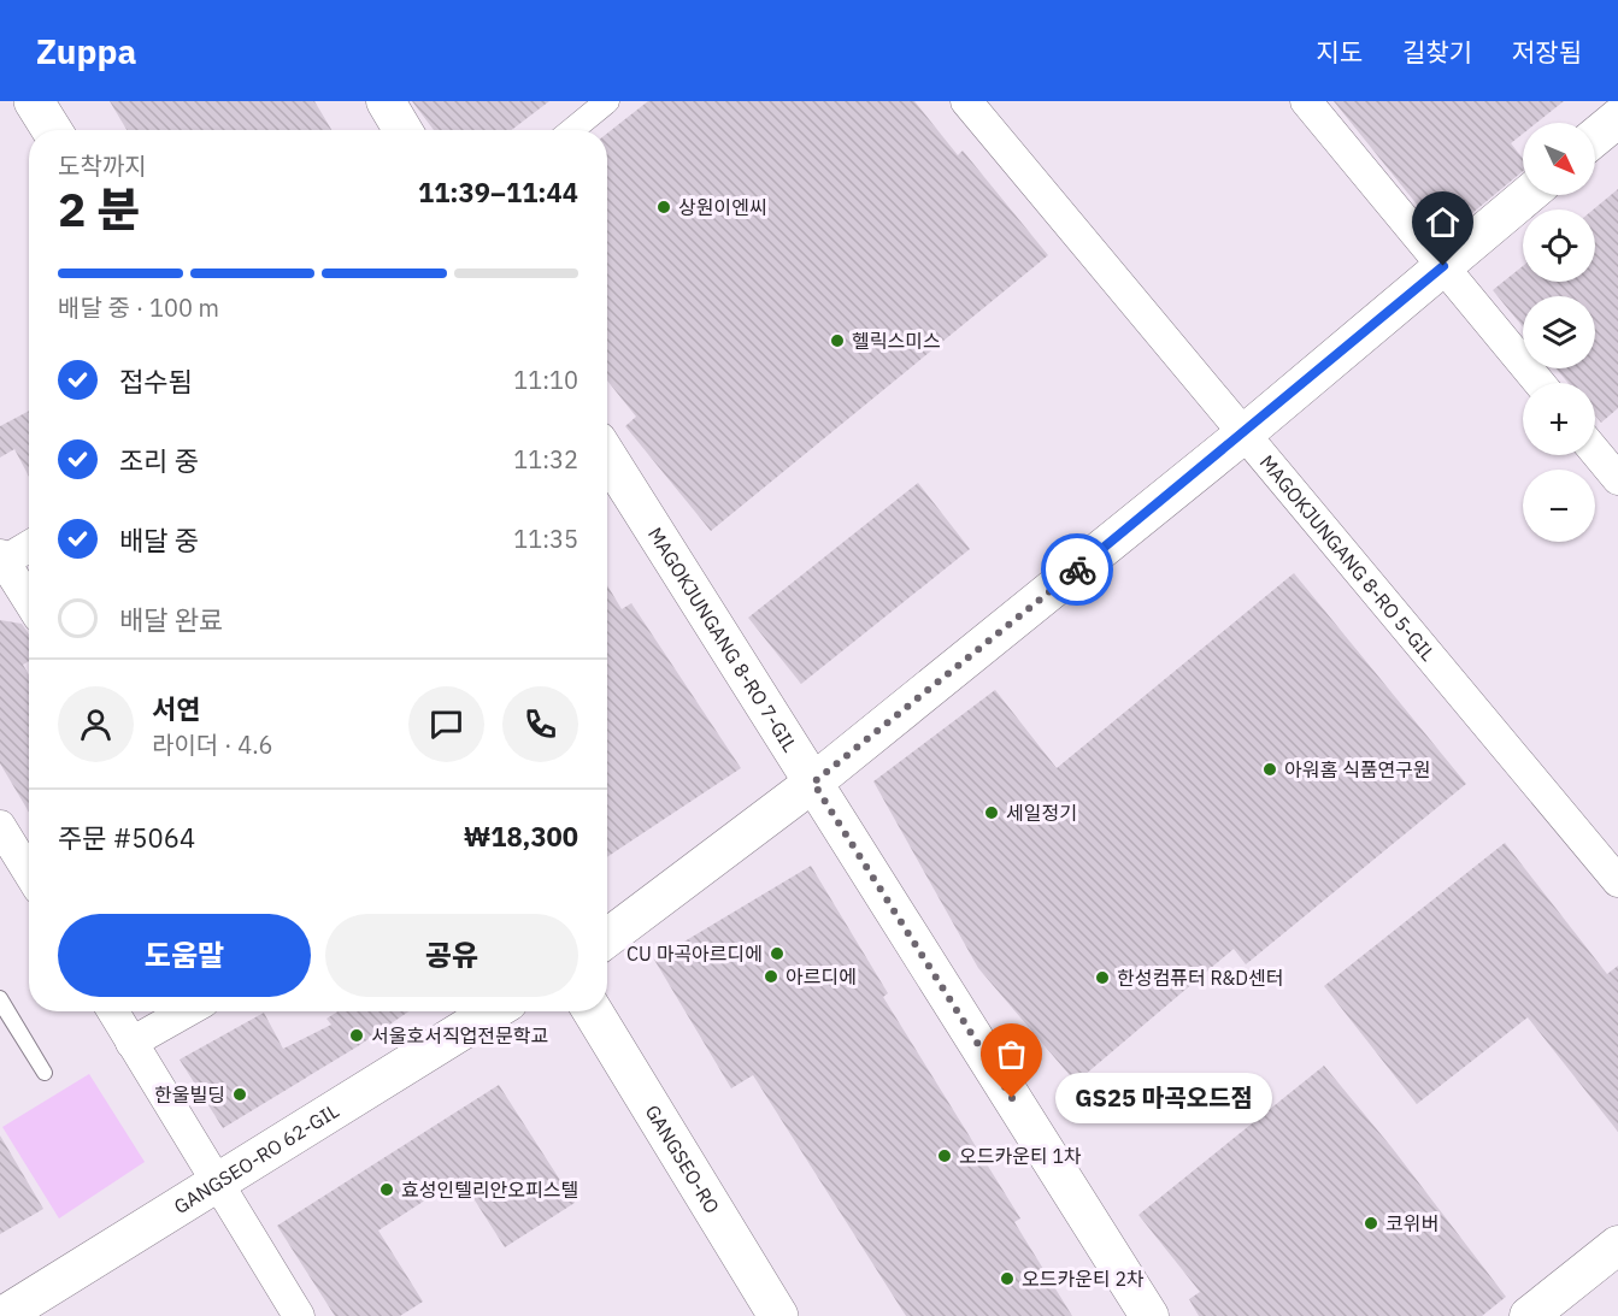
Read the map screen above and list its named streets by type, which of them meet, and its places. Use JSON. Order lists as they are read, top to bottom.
{
  "streets": {
    "main road": ["GANGSEO-RO"],
    "street": ["MAGOKJUNGANG 8-RO 5-GIL", "MAGOKJUNGANG 8-RO 7-GIL", "GANGSEO-RO 62-GIL"]
  },
  "places": [
    "상원이엔씨",
    "헬릭스미스",
    "아워홈 식품연구원",
    "세일정기",
    "CU 마곡아르디에",
    "아르디에",
    "한성컴퓨터 R&D센터",
    "서울호서직업전문학교",
    "한울빌딩",
    "GS25 마곡오드점",
    "오드카운티 1차",
    "효성인텔리안오피스텔",
    "코위버",
    "오드카운티 2차"
  ],
  "north": "bottom right",
  "page": {
    "header": "Zuppa",
    "nav": ["지도", "길찾기", "저장됨"],
    "map_buttons": ["+", "−"],
    "heading": ["2 분", "도착까지", "11:39–11:44"],
    "panel": [
      "서연",
      "라이더 · 4.6",
      "주문 #5064",
      "₩18,300"
    ],
    "bar": "배달 중 · 100 m",
    "list": [
      ["접수됨", "11:10"],
      ["조리 중", "11:32"],
      ["배달 중", "11:35"],
      "배달 완료"
    ],
    "buttons": ["도움말", "공유"],
    "bubble": "GS25 마곡오드점"
  }
}
